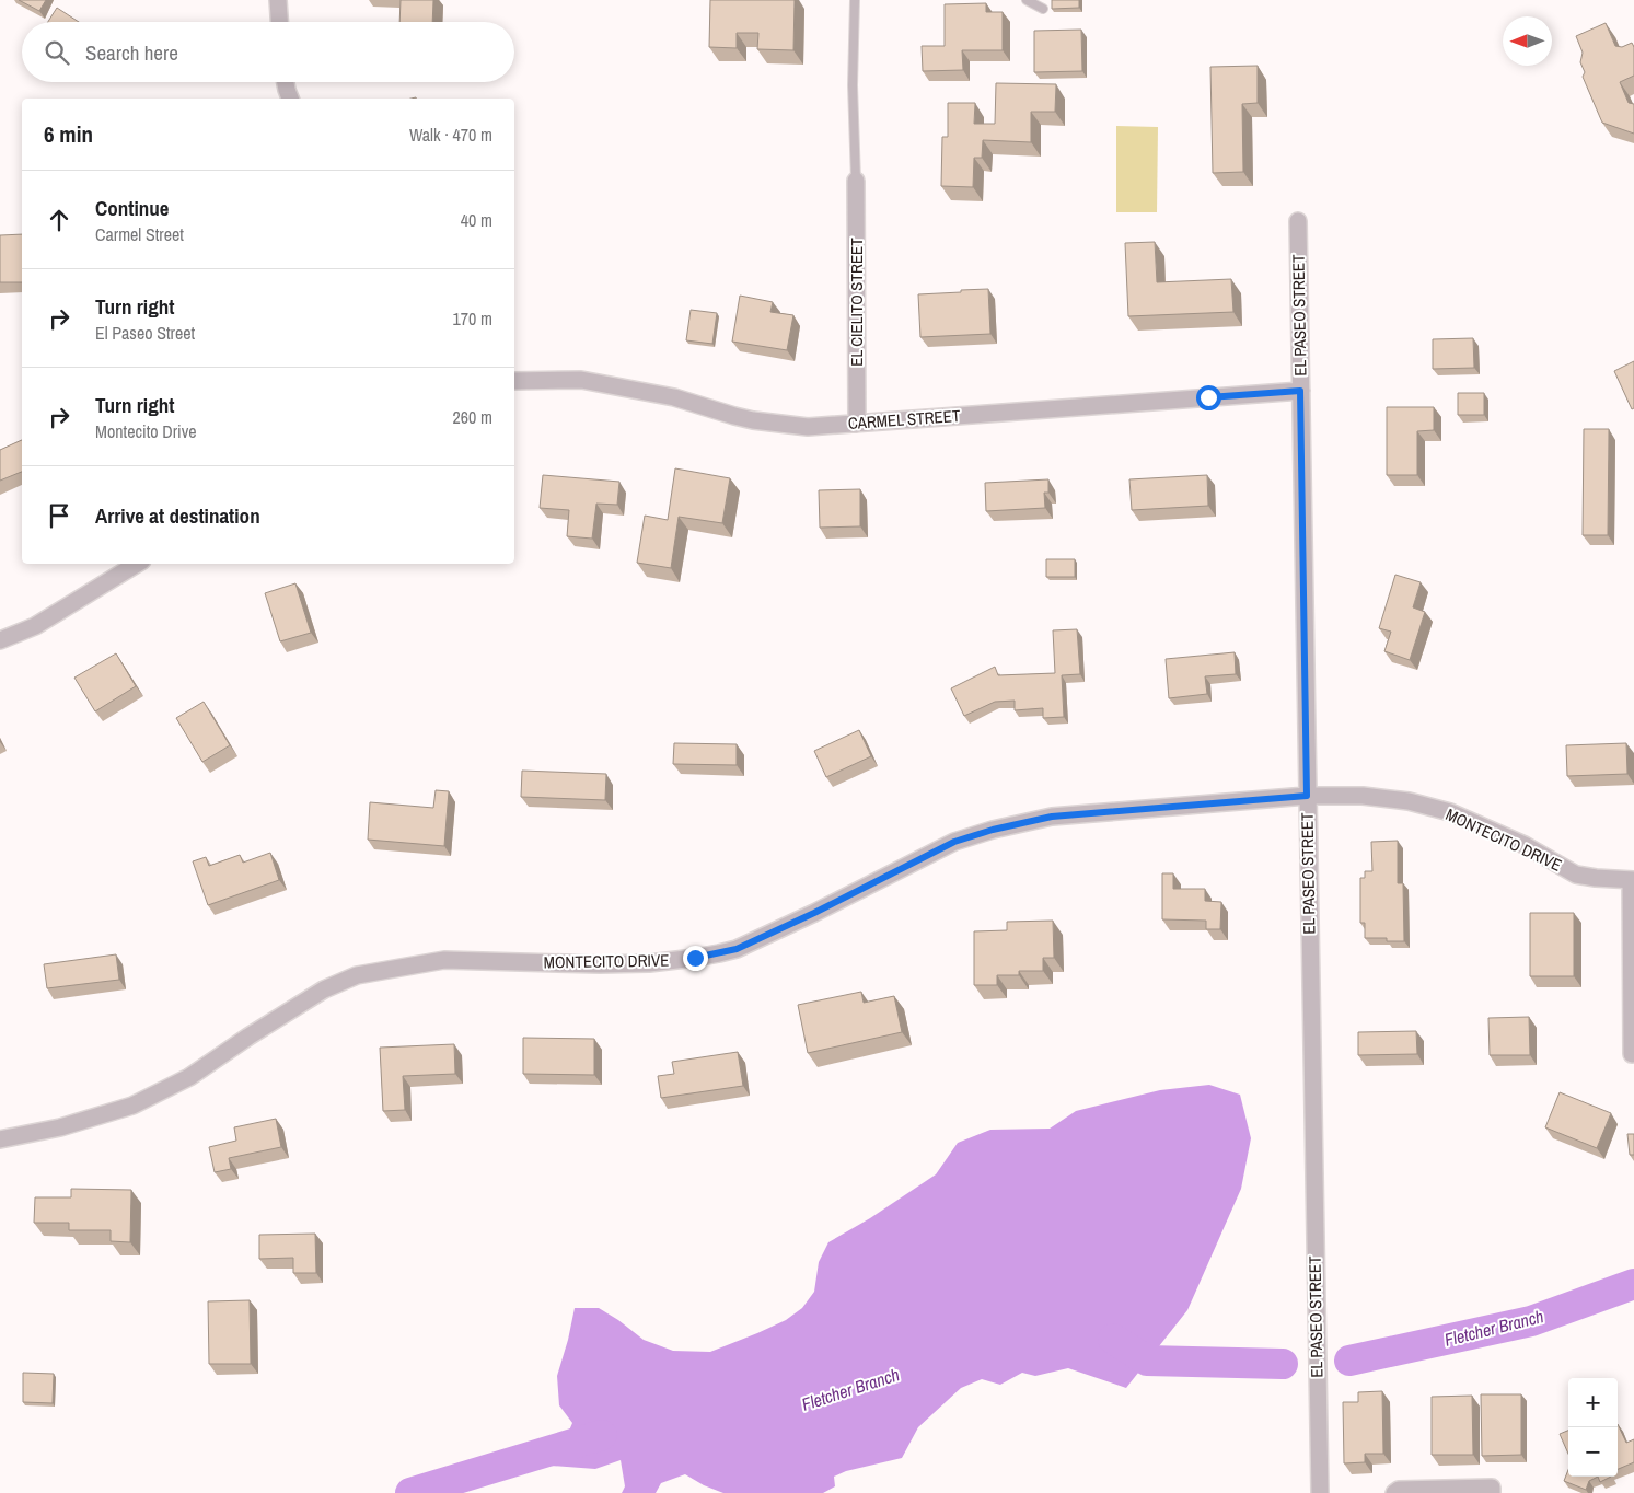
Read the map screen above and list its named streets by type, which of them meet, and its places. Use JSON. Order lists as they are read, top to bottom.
{
  "streets": {
    "street": [
      "EL CIELITO STREET",
      "EL PASEO STREET",
      "CARMEL STREET",
      "MONTECITO DRIVE"
    ]
  },
  "crossings": [
    ["EL CIELITO STREET", "CARMEL STREET"],
    ["EL PASEO STREET", "CARMEL STREET"],
    ["EL PASEO STREET", "MONTECITO DRIVE"]
  ],
  "water": ["Fletcher Branch"],
  "north": "left",
  "page": {
    "search": "Search here",
    "heading": ["6 min", "Walk · 470 m"],
    "list": [
      ["Continue", "Carmel Street", "40 m"],
      ["Turn right", "El Paseo Street", "170 m"],
      ["Turn right", "Montecito Drive", "260 m"],
      "Arrive at destination"
    ],
    "map_buttons": ["+", "−"]
  }
}
